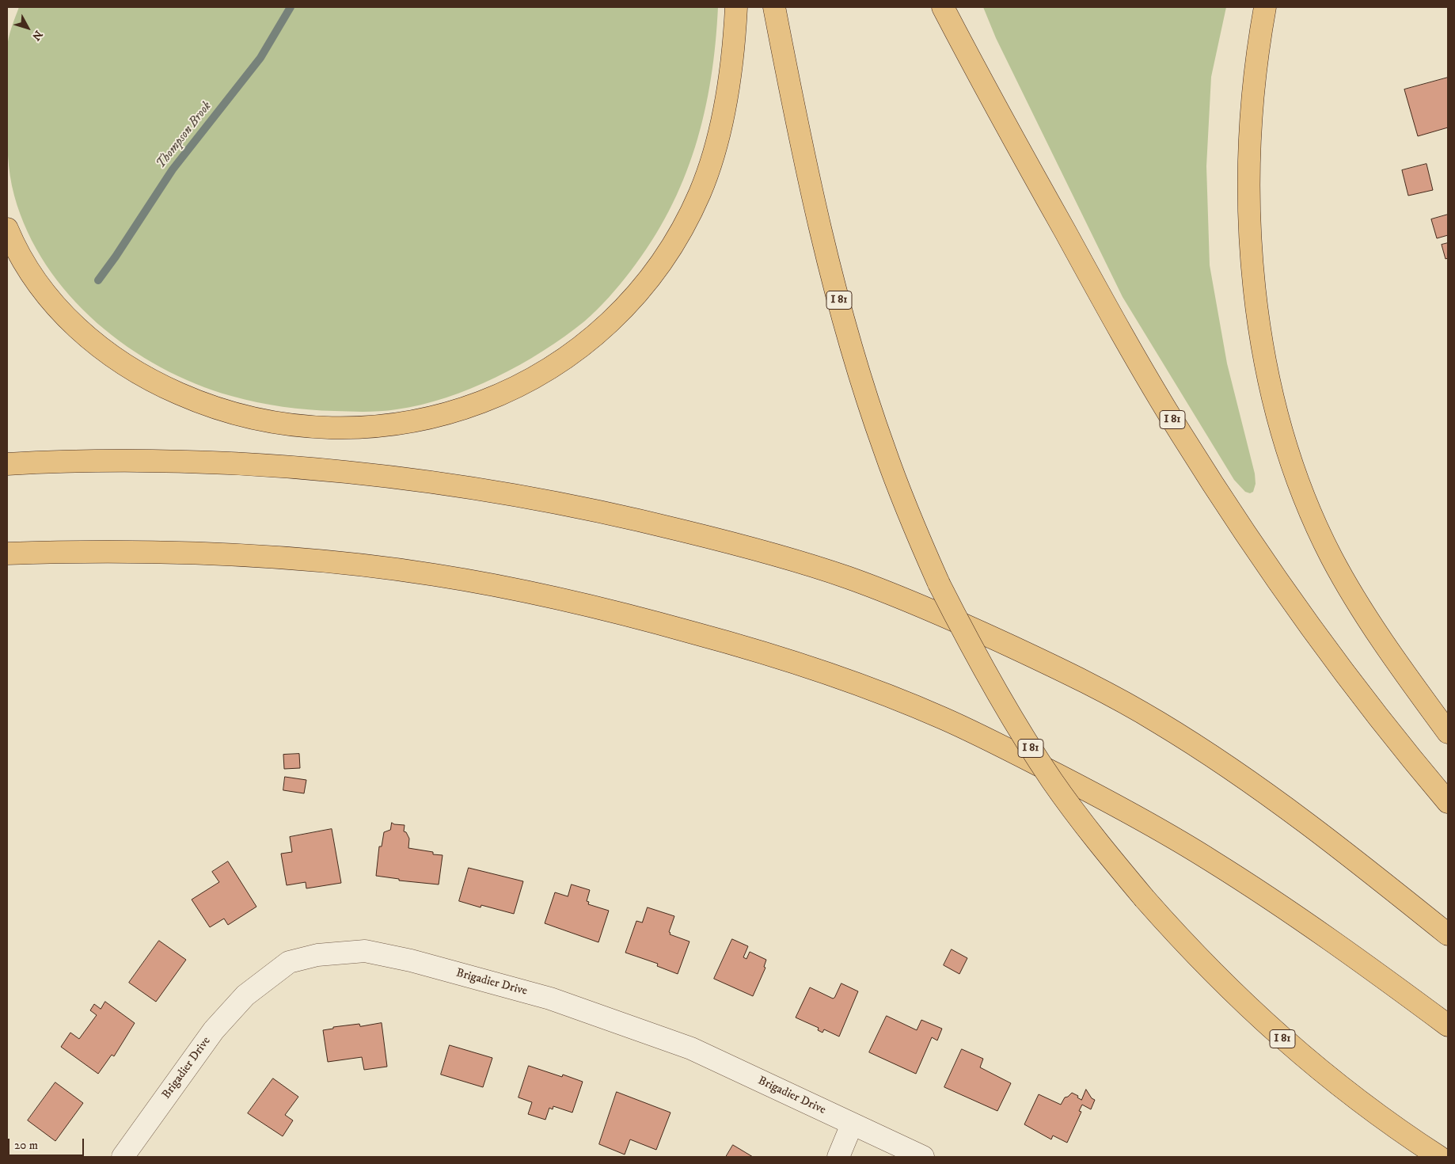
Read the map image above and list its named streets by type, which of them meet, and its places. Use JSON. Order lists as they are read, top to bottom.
{
  "streets": {
    "highway": ["I 81"],
    "street": ["Brigadier Drive"]
  },
  "water": ["Thompson Brook"],
  "scale_bar": "20 m",
  "north": "bottom right"
}
